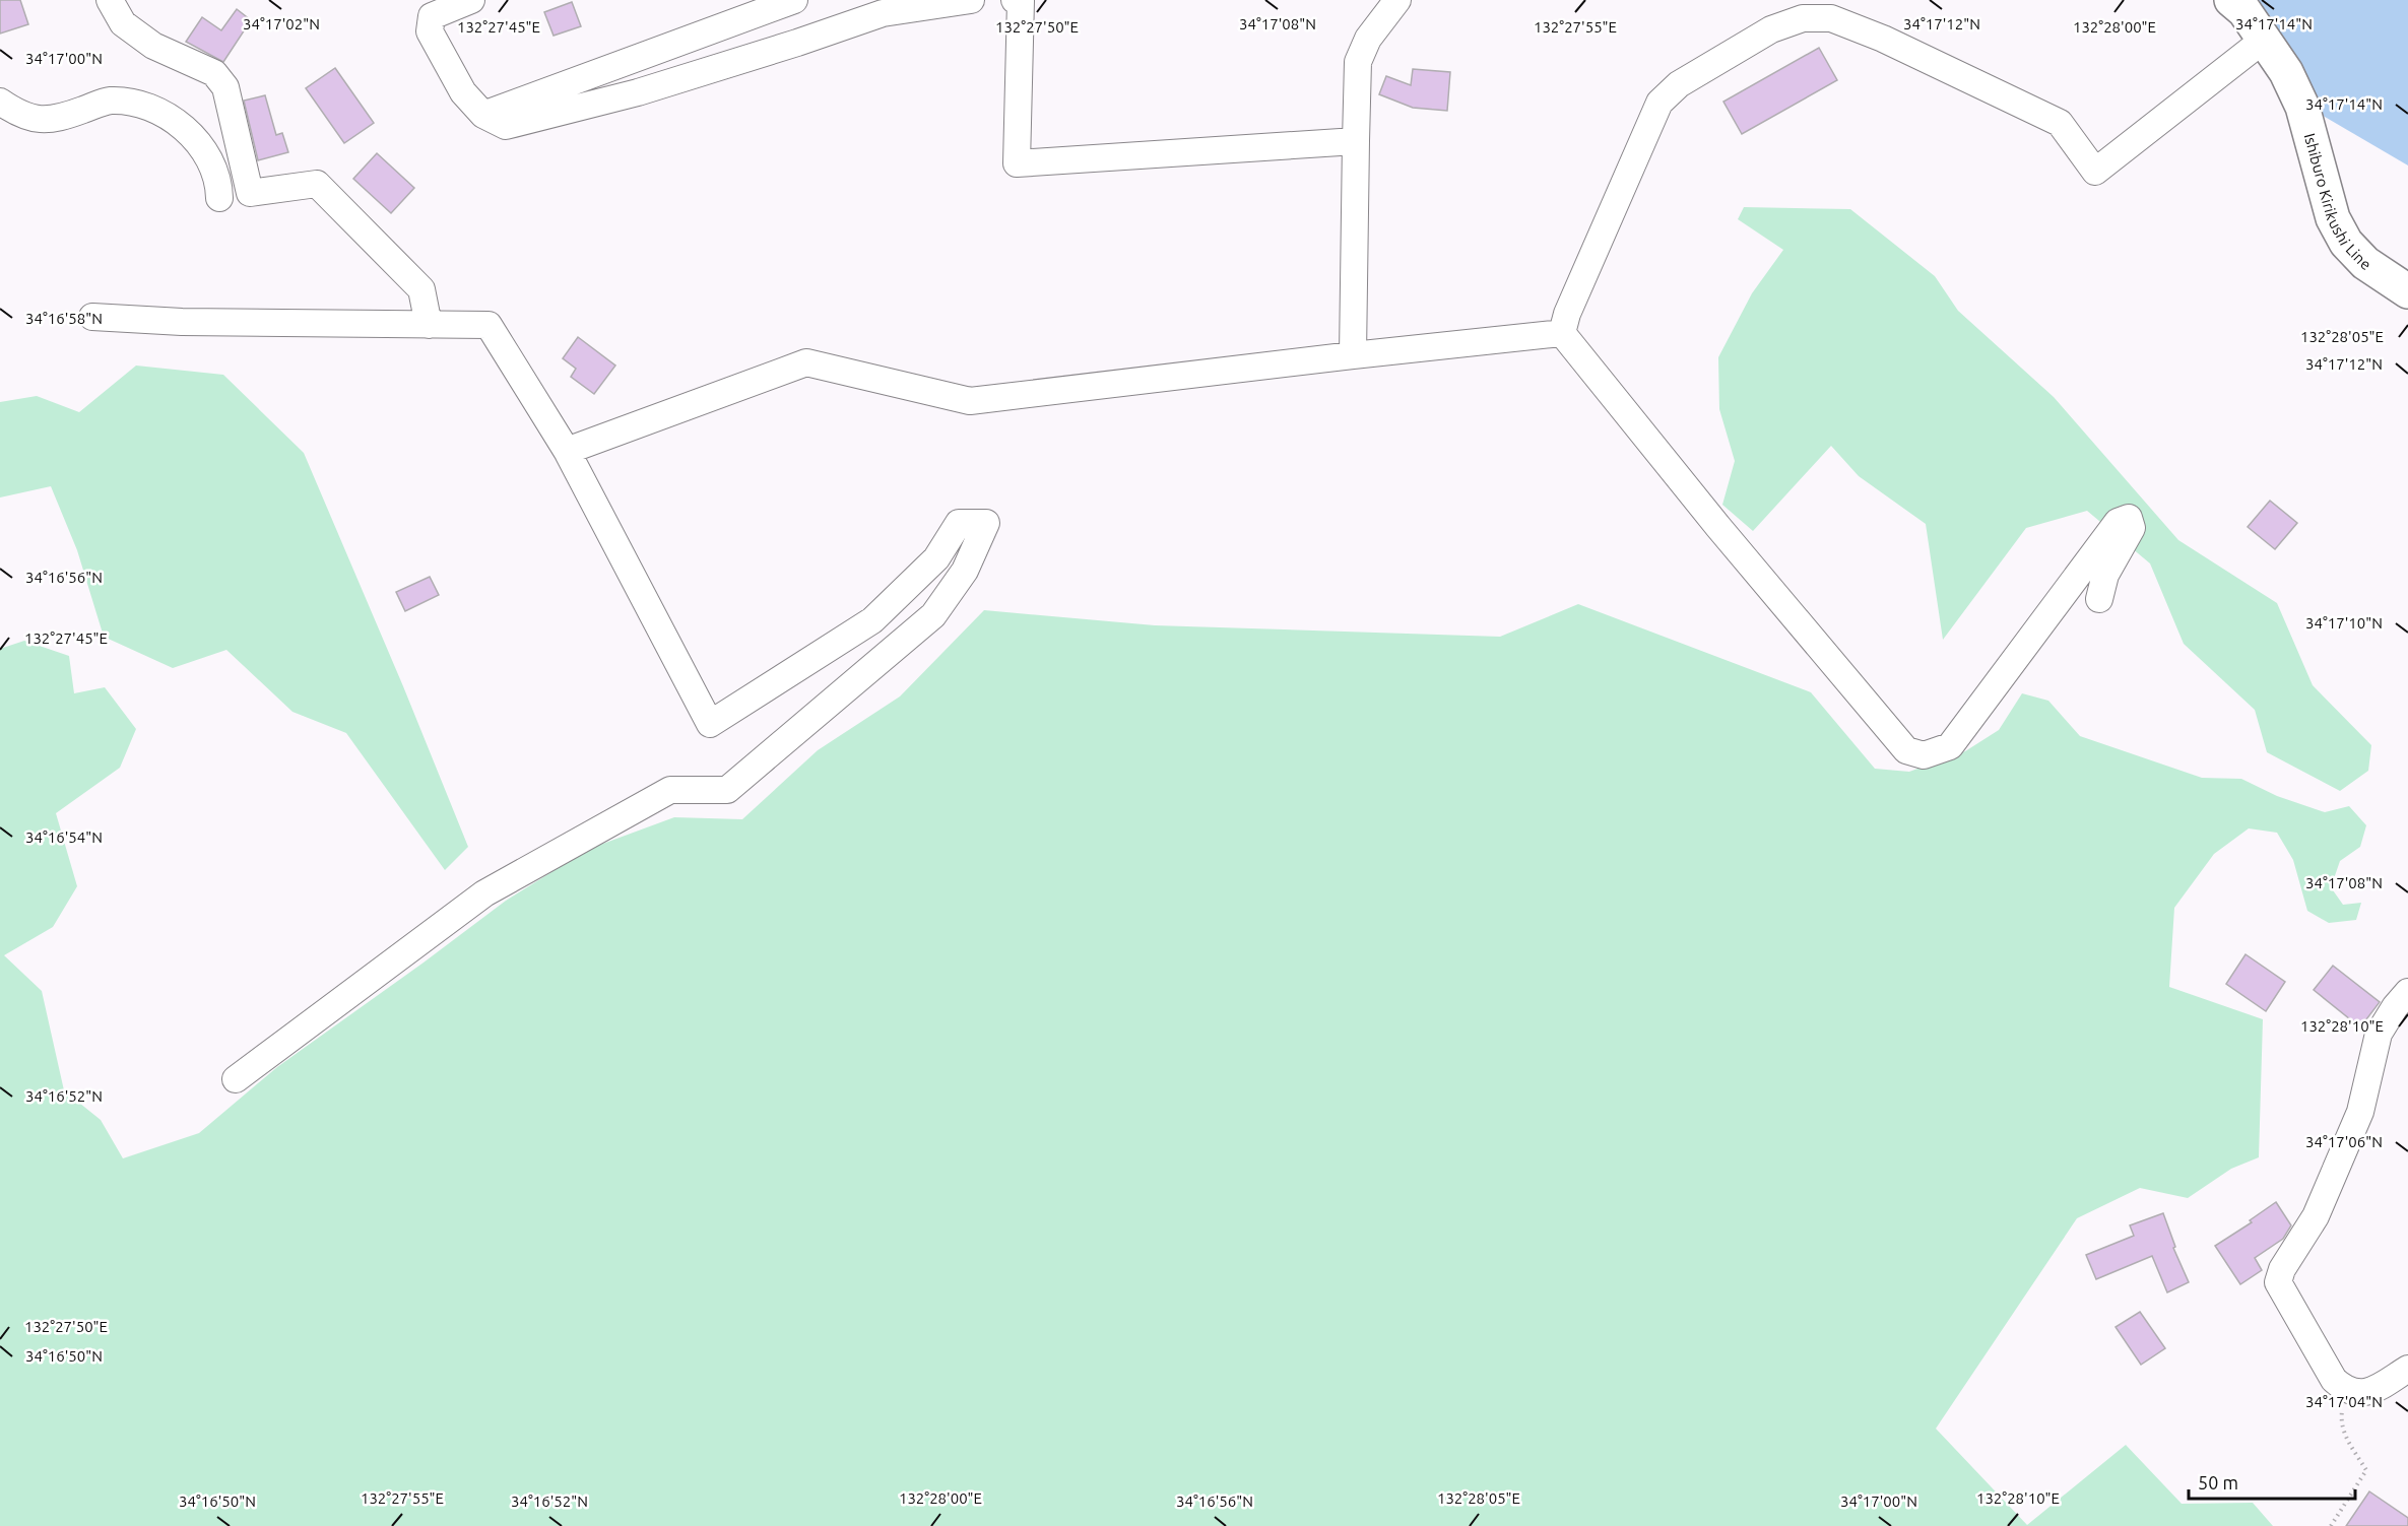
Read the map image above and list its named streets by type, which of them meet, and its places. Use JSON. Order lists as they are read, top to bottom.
{
  "streets": {
    "main road": ["Ishiburo Kirikushi Line"]
  },
  "scale_bar": "50 m",
  "coordinates": [
    "34°17'14\"N",
    "34°17'02\"N",
    "34°17'08\"N",
    "34°17'12\"N",
    "132°27'50\"E",
    "132°27'55\"E",
    "132°28'00\"E",
    "132°27'45\"E",
    "34°17'00\"N",
    "34°16'58\"N",
    "132°28'05\"E",
    "34°16'56\"N",
    "34°17'10\"N",
    "34°16'54\"N",
    "132°28'10\"E",
    "34°16'52\"N",
    "34°17'06\"N",
    "34°16'50\"N",
    "34°17'04\"N"
  ]
}
